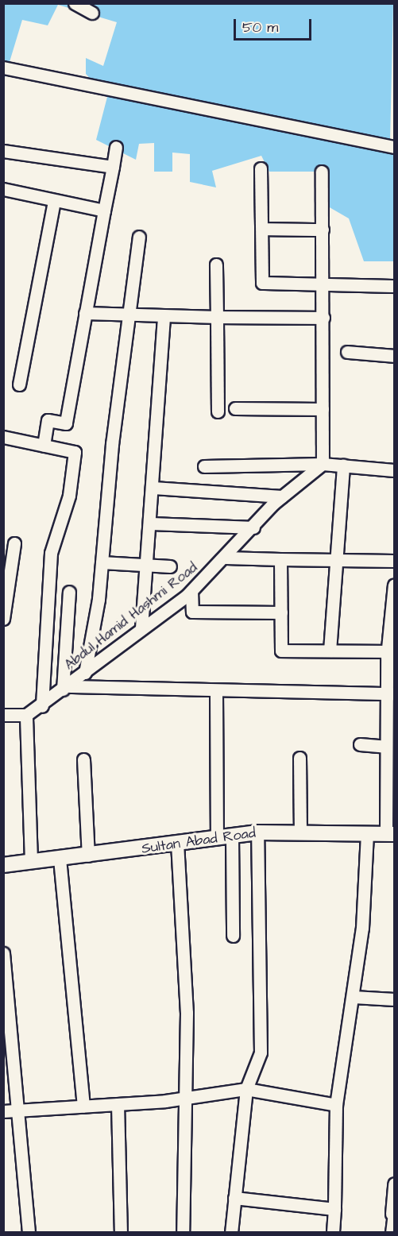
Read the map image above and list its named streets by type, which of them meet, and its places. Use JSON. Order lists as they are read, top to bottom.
{
  "streets": {
    "street": ["Abdul Hamid Hashmi Road", "Sultan Abad Road"]
  },
  "scale_bar": "50 m"
}
